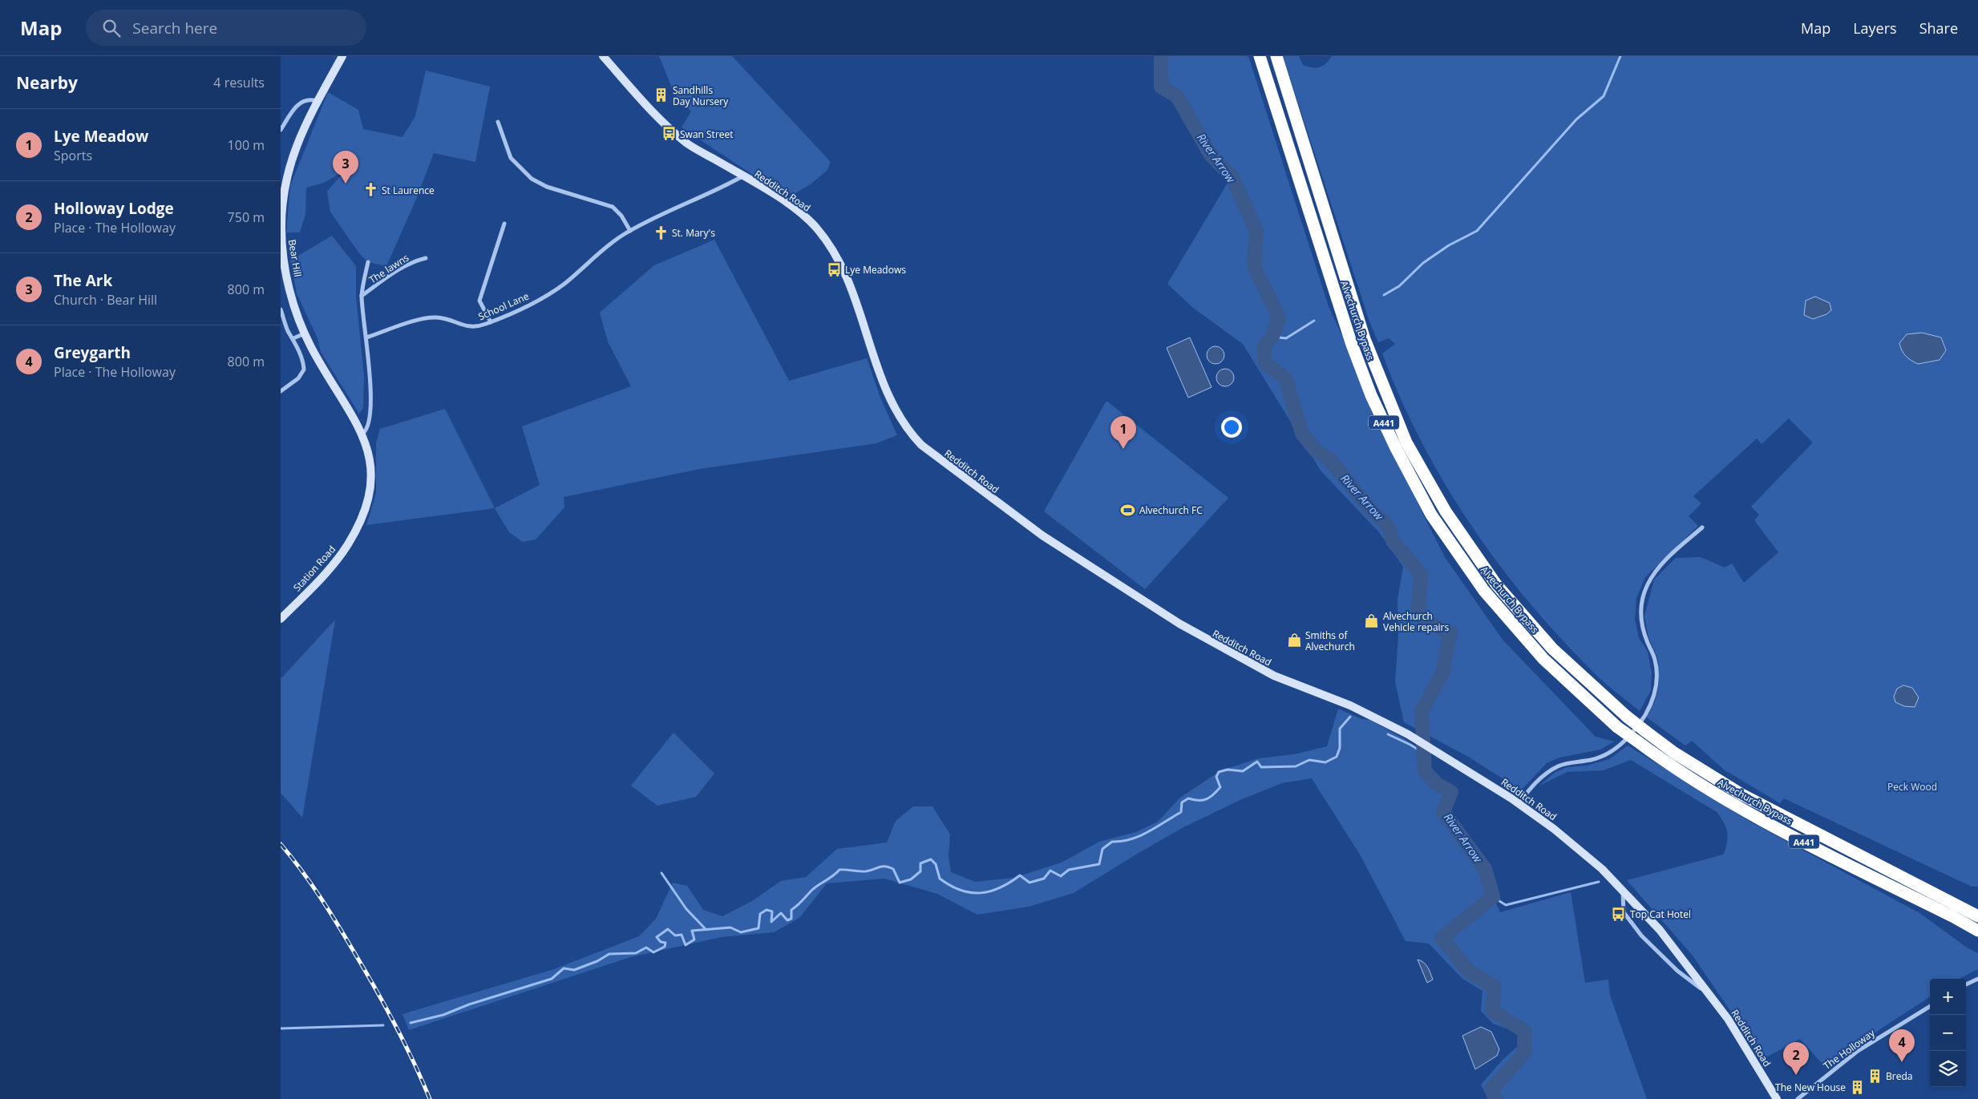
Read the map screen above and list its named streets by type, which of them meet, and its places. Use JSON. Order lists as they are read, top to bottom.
{
  "streets": {
    "highway": ["Alvechurch Bypass", "A441"],
    "main road": ["Redditch Road", "Bear Hill", "Station Road"],
    "street": ["The lawns", "School Lane", "The Holloway"]
  },
  "crossings": [
    ["Redditch Road", "School Lane"],
    ["Bear Hill", "Station Road"]
  ],
  "water": ["River Arrow"],
  "parks": ["Peck Wood"],
  "places": {
    "building": ["Sandhills Day Nursery", "Breda", "The New House"],
    "bus stop": ["Swan Street", "Lye Meadows", "Top Cat Hotel"],
    "church": ["St Laurence", "St. Mary's"],
    "sports": ["Alvechurch FC"],
    "shop": ["Alvechurch Vehicle repairs", "Smiths of Alvechurch"]
  },
  "page": {
    "header": "Map",
    "search": "Search here",
    "nav": ["Map", "Layers", "Share"],
    "heading": ["Nearby", "4 results"],
    "list": [
      {
        "mark": "1",
        "name": "Lye Meadow",
        "note": "Sports",
        "value": "100 m"
      },
      {
        "mark": "2",
        "name": "Holloway Lodge",
        "note": "Place · The Holloway",
        "value": "750 m"
      },
      {
        "mark": "3",
        "name": "The Ark",
        "note": "Church · Bear Hill",
        "value": "800 m"
      },
      {
        "mark": "4",
        "name": "Greygarth",
        "note": "Place · The Holloway",
        "value": "800 m"
      }
    ],
    "pins": [
      "3",
      "1",
      "4",
      "2"
    ],
    "map_buttons": ["+", "−"]
  }
}
